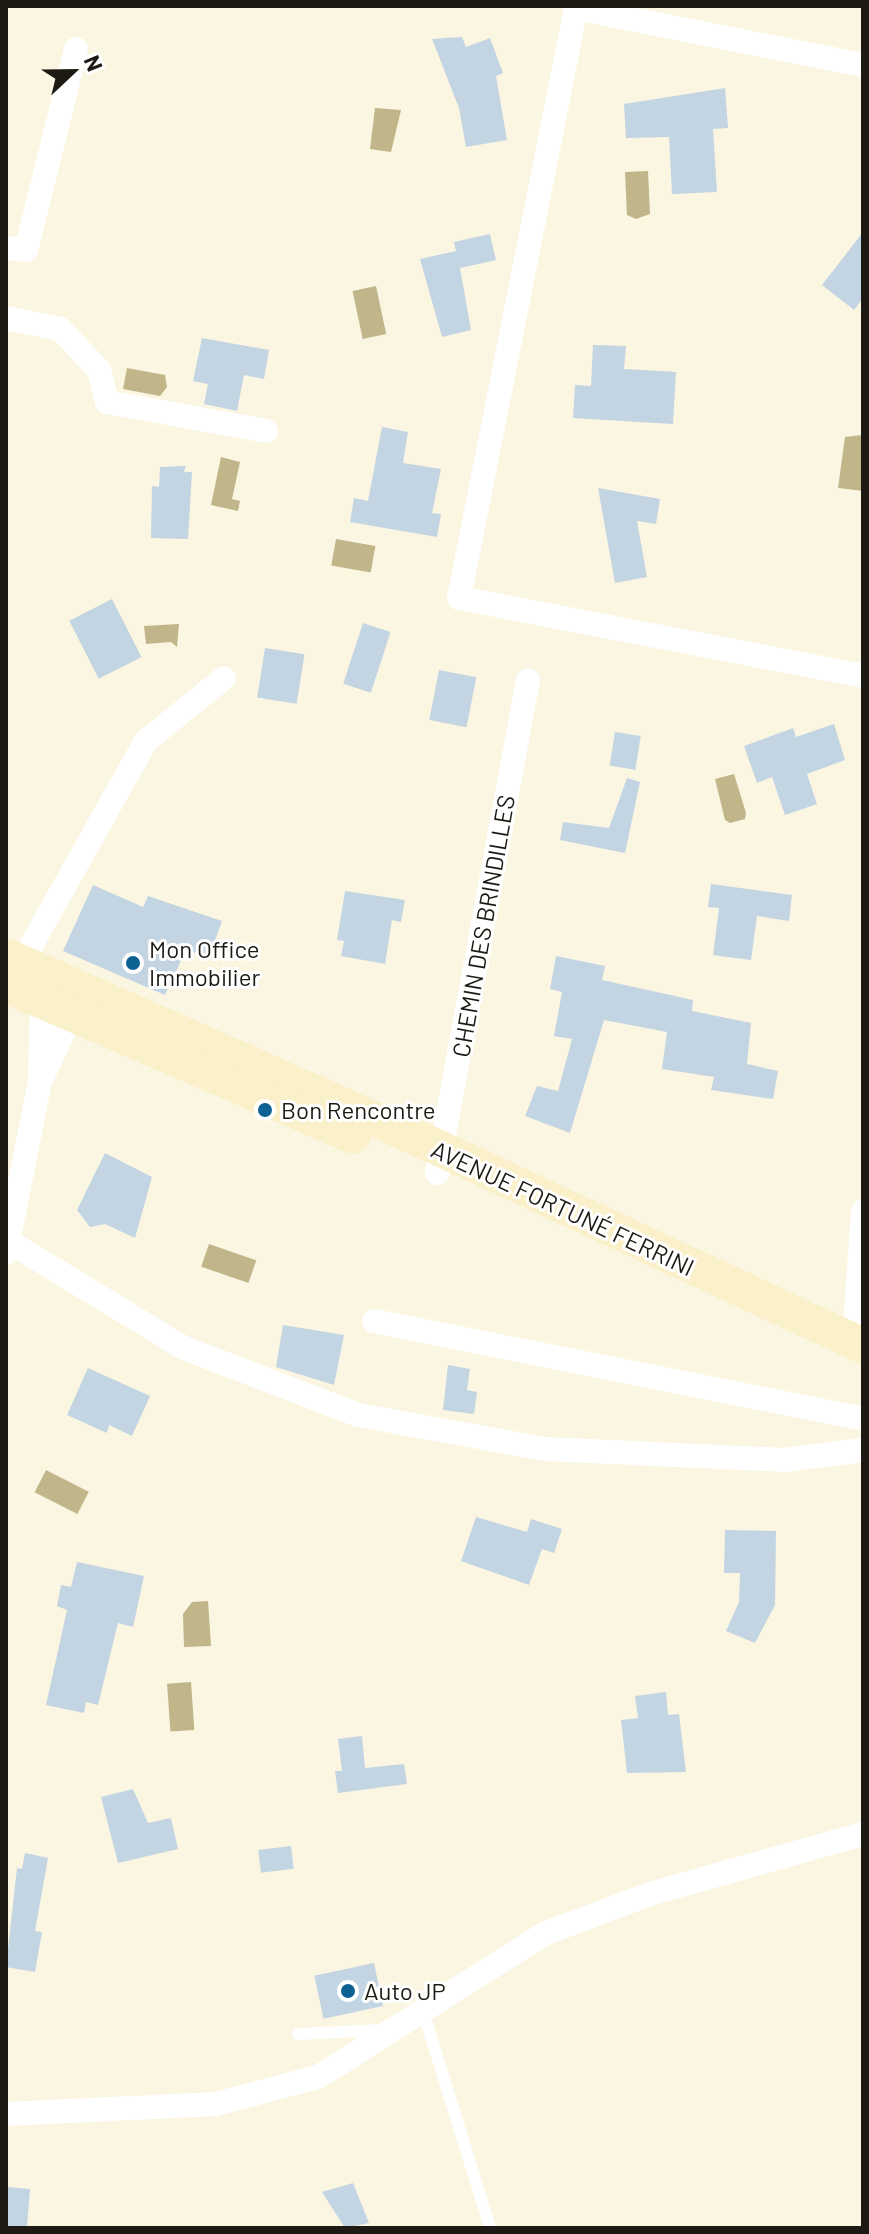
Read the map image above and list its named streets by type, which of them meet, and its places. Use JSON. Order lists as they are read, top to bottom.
{
  "streets": {
    "main road": ["AVENUE FORTUNÉ FERRINI"],
    "street": ["CHEMIN DES BRINDILLES"]
  },
  "crossings": [
    ["CHEMIN DES BRINDILLES", "AVENUE FORTUNÉ FERRINI"]
  ],
  "places": ["Mon Office Immobilier", "Bon Rencontre", "Auto JP"],
  "north": "right"
}
